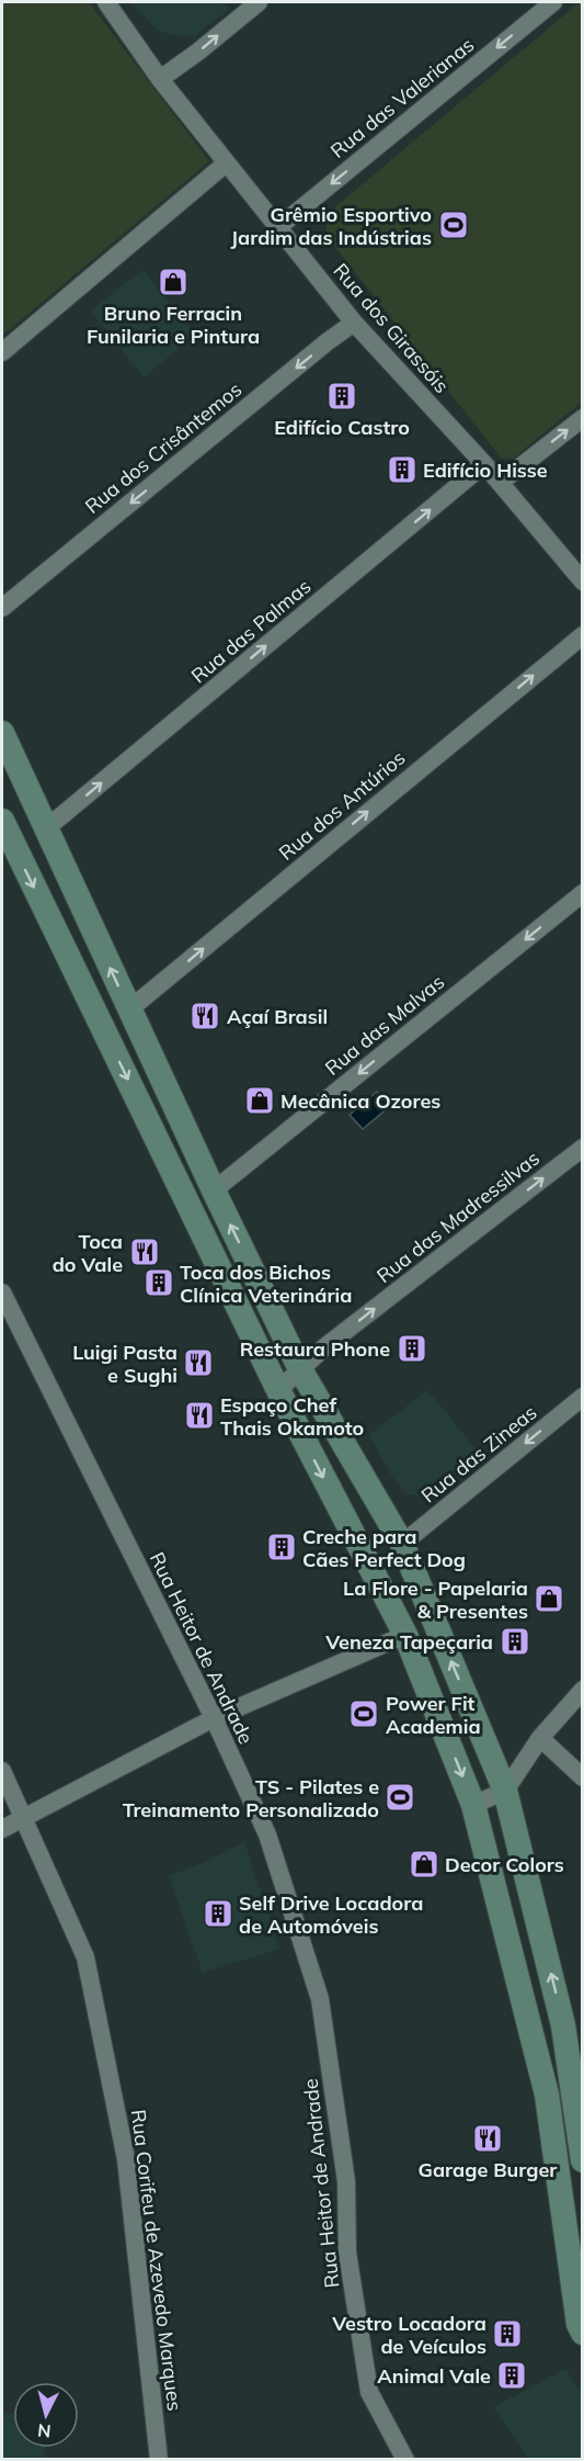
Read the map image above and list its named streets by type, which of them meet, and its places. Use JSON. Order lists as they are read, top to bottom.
{
  "streets": {
    "street": [
      "Rua das Valerianas",
      "Rua dos Girassóis",
      "Rua dos Crisântemos",
      "Rua das Palmas",
      "Rua dos Antúrios",
      "Rua das Malvas",
      "Rua das Madressilvas",
      "Rua das Zineas",
      "Rua Heitor de Andrade",
      "Rua Corifeu de Azevedo Marques"
    ]
  },
  "crossings": [
    ["Rua das Valerianas", "Rua dos Girassóis"],
    ["Rua dos Girassóis", "Rua dos Crisântemos"],
    ["Rua dos Girassóis", "Rua das Palmas"]
  ],
  "one_way": [
    "Rua das Valerianas",
    "Rua dos Crisântemos",
    "Rua das Palmas",
    "Rua dos Antúrios",
    "Rua das Malvas",
    "Rua das Madressilvas",
    "Rua das Zineas"
  ],
  "places": {
    "sports": ["Grêmio Esportivo Jardim das Indústrias", "Power Fit Academia", "TS - Pilates e Treinamento Personalizado"],
    "shop": [
      "Bruno Ferracin Funilaria e Pintura",
      "Mecânica Ozores",
      "La Flore - Papelaria & Presentes",
      "Decor Colors"
    ],
    "building": [
      "Edifício Castro",
      "Edifício Hisse",
      "Toca dos Bichos Clínica Veterinária",
      "Restaura Phone",
      "Creche para Cães Perfect Dog",
      "Veneza Tapeçaria",
      "Self Drive Locadora de Automóveis",
      "Vestro Locadora de Veículos",
      "Animal Vale"
    ],
    "restaurant": [
      "Açaí Brasil",
      "Toca do Vale",
      "Luigi Pasta e Sughi",
      "Espaço Chef Thais Okamoto",
      "Garage Burger"
    ]
  },
  "north": "bottom"
}
